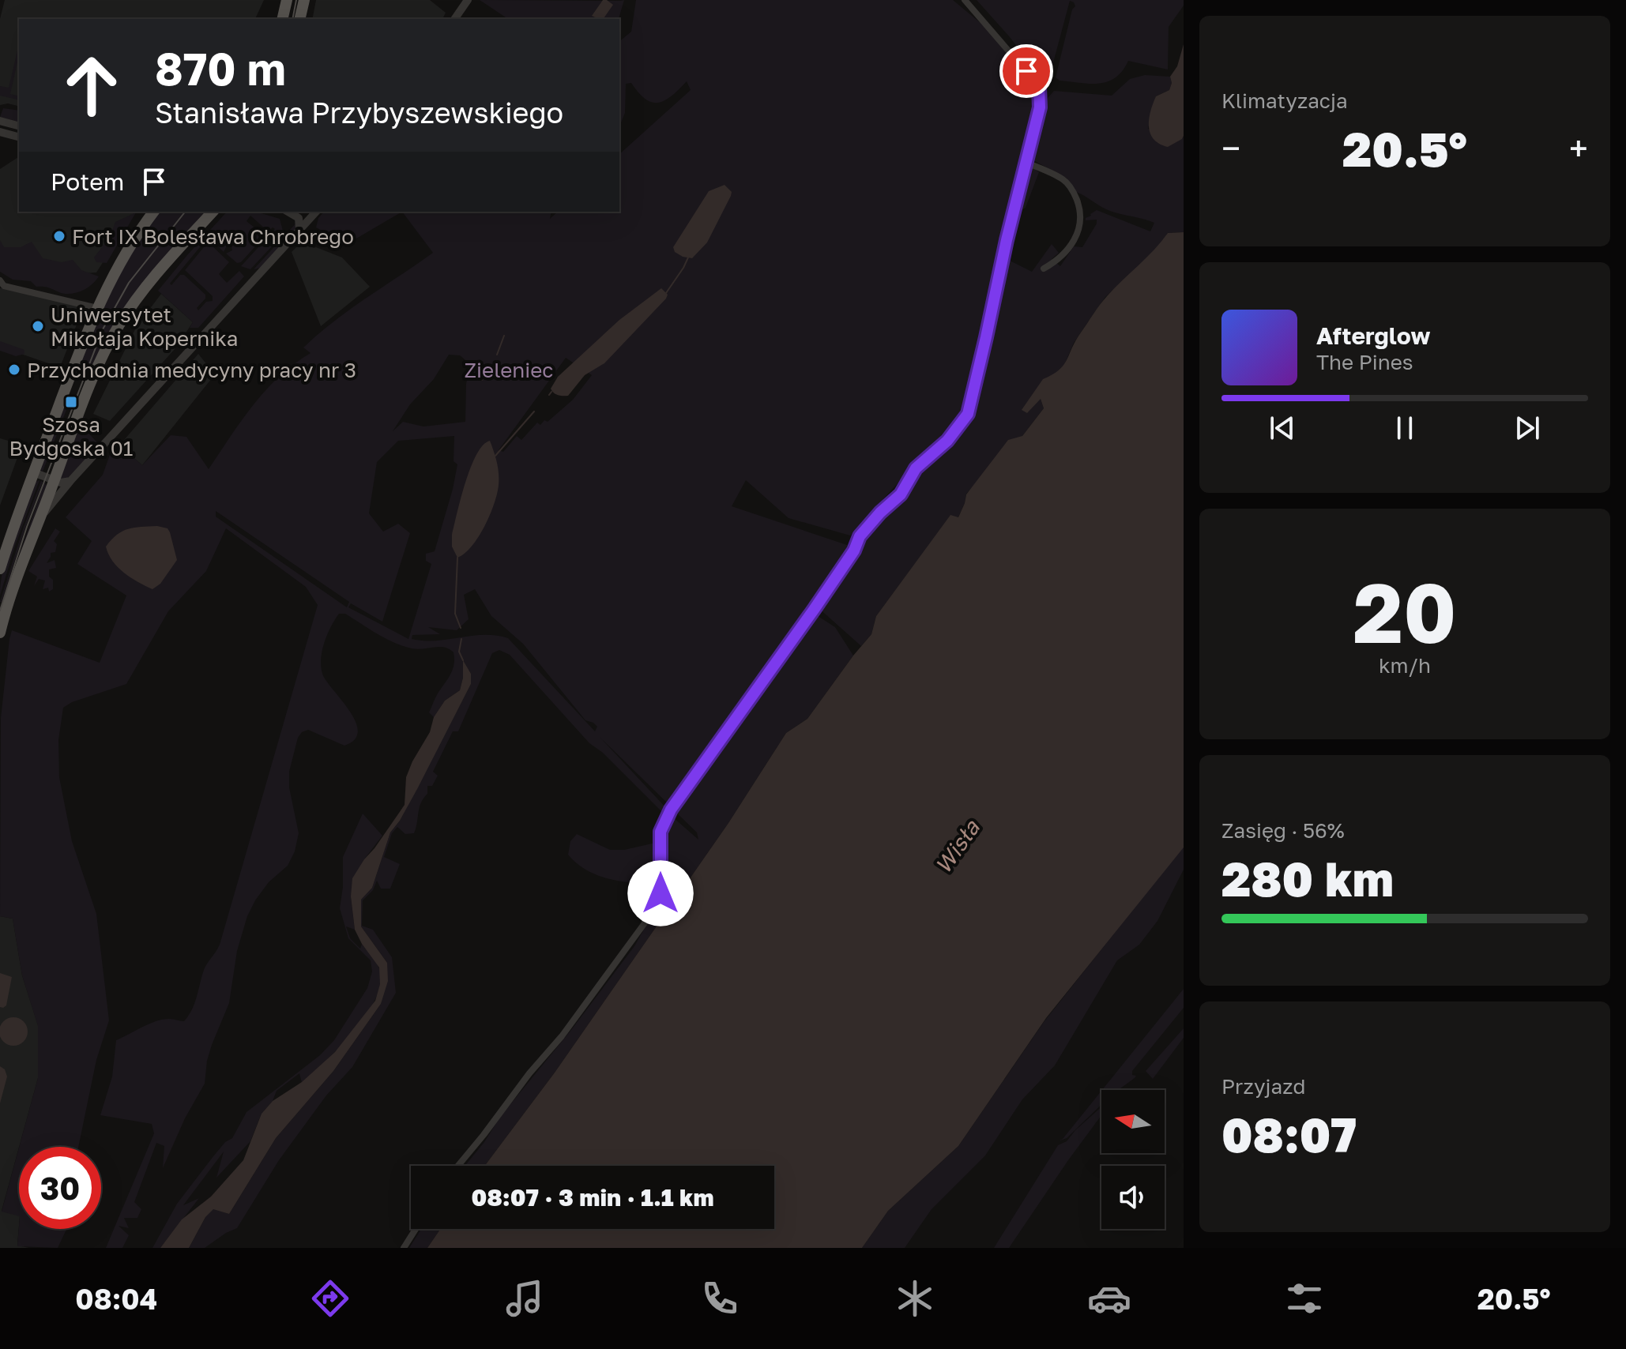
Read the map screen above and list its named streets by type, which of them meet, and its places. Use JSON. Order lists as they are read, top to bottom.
{
  "water": ["Wisła"],
  "parks": ["Zieleniec"],
  "places": {
    "other": ["Fort IX Bolesława Chrobrego", "Uniwersytet Mikołaja Kopernika", "Przychodnia medycyny pracy nr 3"],
    "transit": ["Szosa Bydgoska 01"]
  },
  "north": "left",
  "page": {
    "tile": [
      "Klimatyzacja",
      ["20", "km/h"],
      ["Zasięg · 56%", "280 km"],
      ["Przyjazd", "08:07"]
    ],
    "turn": ["870 m", "Stanisława Przybyszewskiego"],
    "heat": ["−", "20.5°", "+"],
    "then": "Potem",
    "song": ["Afterglow", "The Pines"],
    "limit": "30",
    "trip": "08:07 · 3 min · 1.1 km",
    "tabs": ["08:04", "20.5°"]
  }
}
